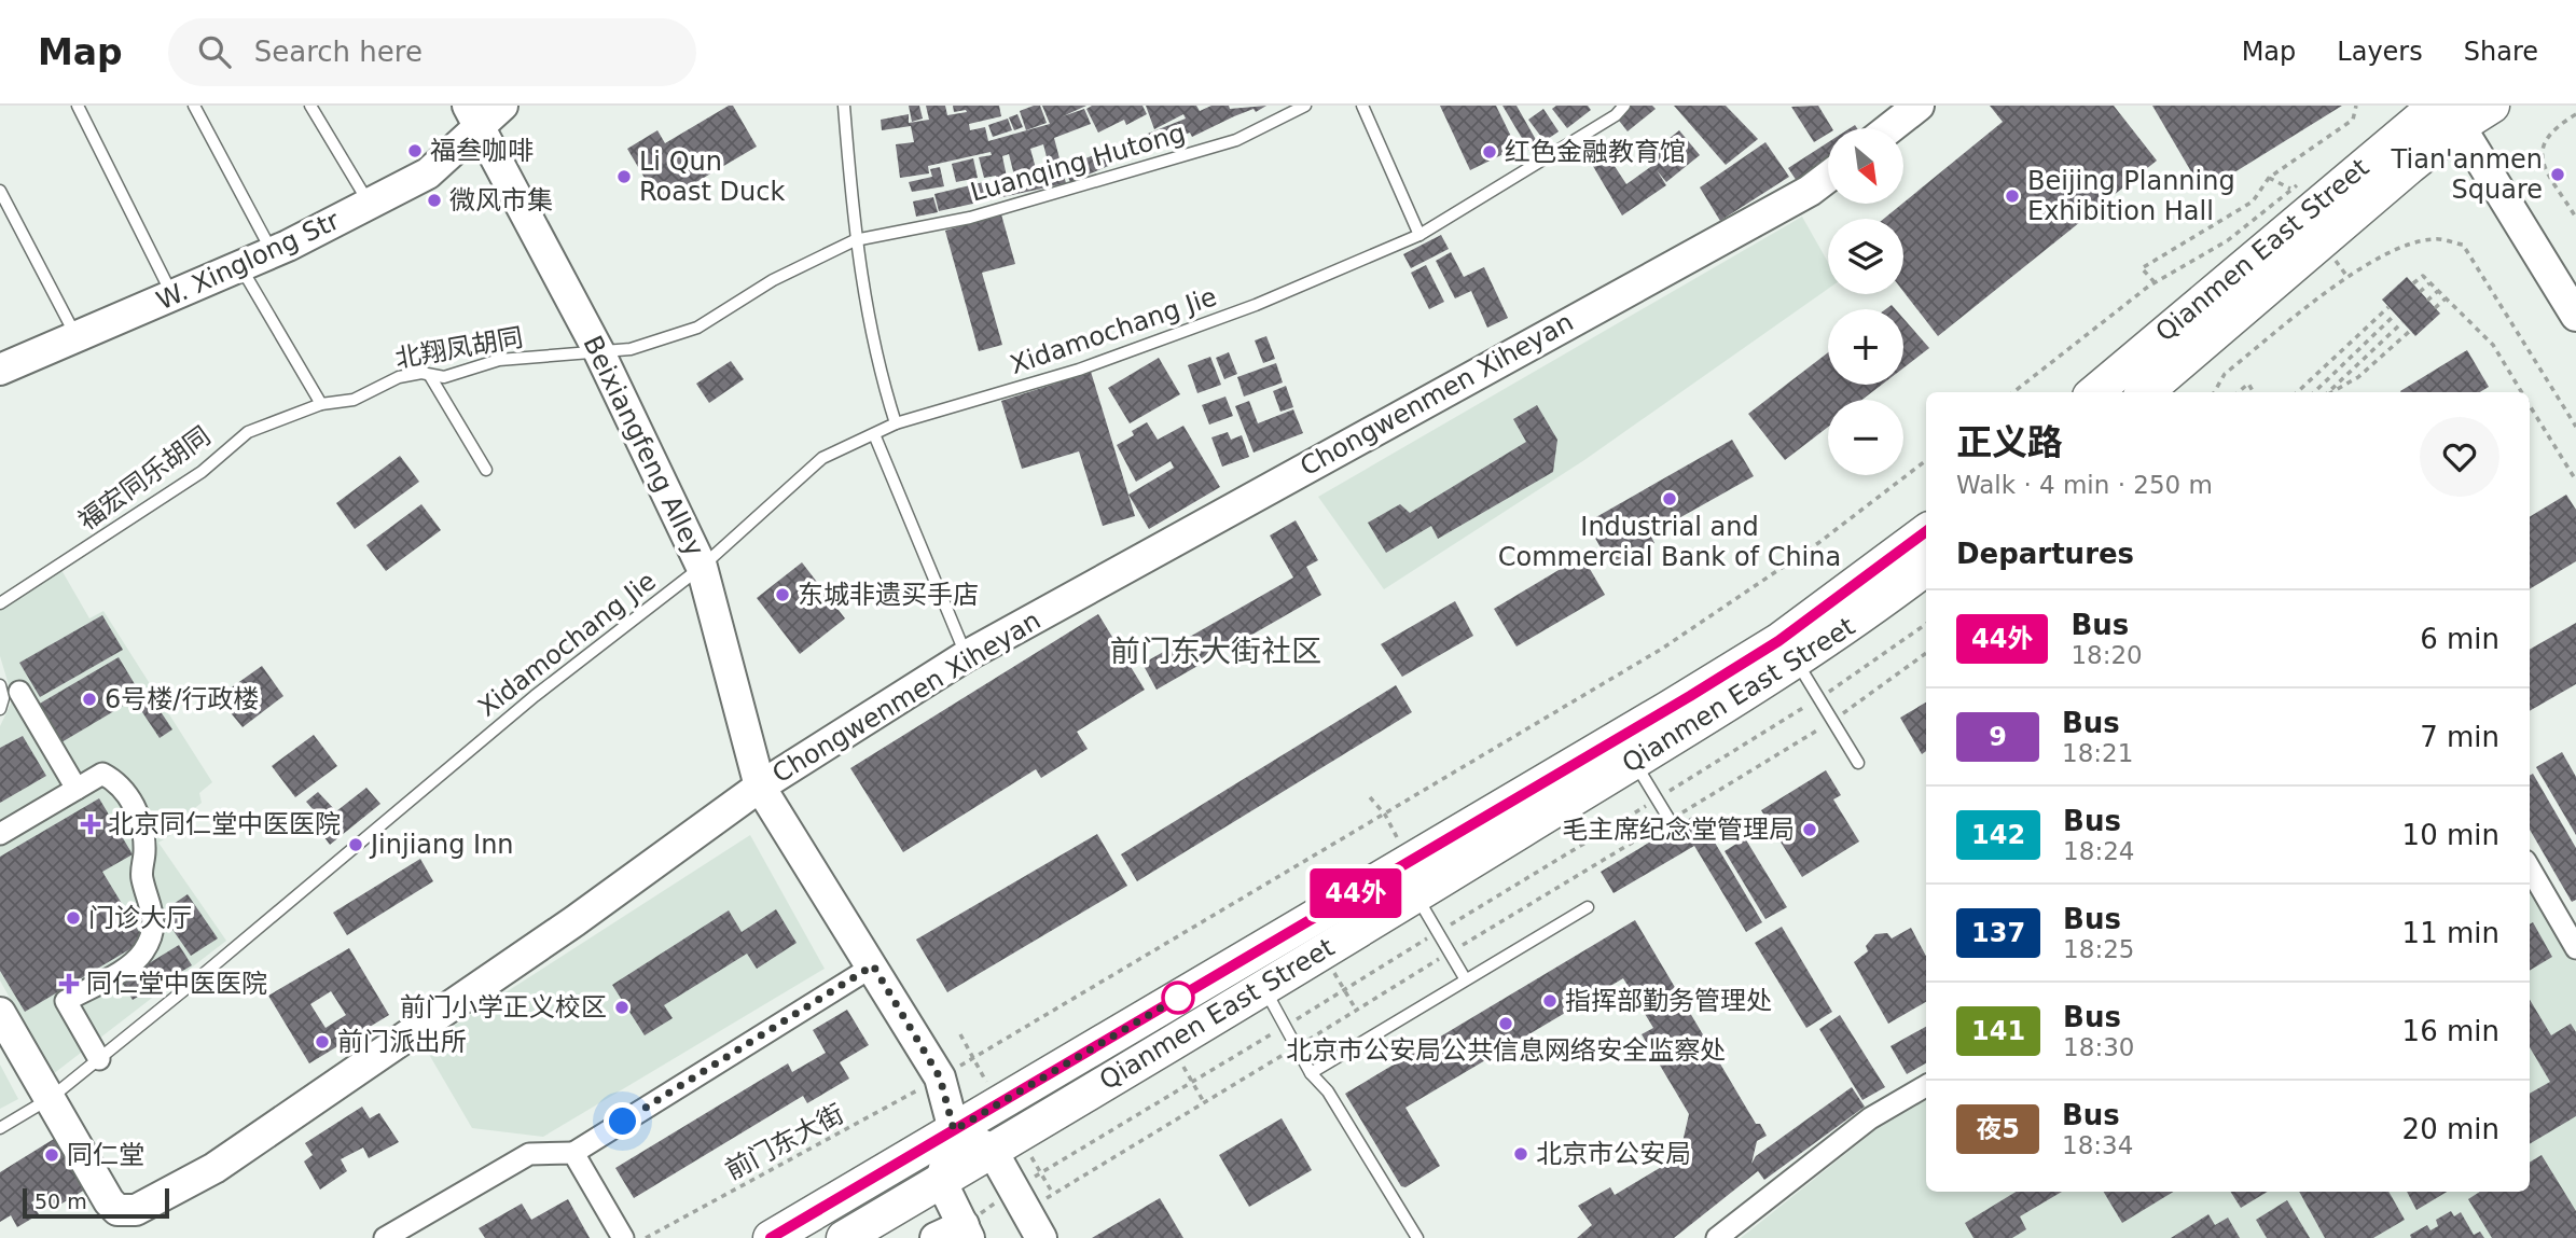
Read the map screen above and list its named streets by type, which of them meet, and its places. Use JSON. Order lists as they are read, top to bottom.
{
  "streets": {
    "main road": ["Qianmen East Street"],
    "street": ["W. Xinglong Str", "Chongwenmen Xiheyan", "Beixiangfeng Alley"],
    "lane": [
      "Luanqing Hutong",
      "Xidamochang Jie",
      "北翔凤胡同",
      "福宏同乐胡同"
    ],
    "path": ["前门东大街"]
  },
  "crossings": [
    ["Luanqing Hutong", "北翔凤胡同"],
    ["W. Xinglong Str", "Beixiangfeng Alley"],
    ["Xidamochang Jie", "Chongwenmen Xiheyan"],
    ["Xidamochang Jie", "Beixiangfeng Alley"],
    ["北翔凤胡同", "Beixiangfeng Alley"],
    ["北翔凤胡同", "福宏同乐胡同"],
    ["Chongwenmen Xiheyan", "Beixiangfeng Alley"],
    ["Beixiangfeng Alley", "前门东大街"]
  ],
  "districts": ["前门东大街社区"],
  "places": {
    "other": [
      "福叁咖啡",
      "红色金融教育馆",
      "Tian'anmen Square",
      "Li Qun Roast Duck",
      "Beijing Planning Exhibition Hall",
      "微风市集",
      "Industrial and Commercial Bank of China",
      "东城非遗买手店",
      "6号楼/行政楼",
      "毛主席纪念堂管理局",
      "Jinjiang Inn",
      "门诊大厅",
      "指挥部勤务管理处",
      "前门小学正义校区",
      "北京市公安局公共信息网络安全监察处",
      "前门派出所",
      "北京市公安局",
      "同仁堂"
    ],
    "health": ["北京同仁堂中医医院", "同仁堂中医医院"]
  },
  "lines": ["bus line 44外"],
  "scale_bar": "50 m",
  "north": "bottom right",
  "page": {
    "header": "Map",
    "search": "Search here",
    "nav": ["Map", "Layers", "Share"],
    "on_map": "44外",
    "map_buttons": ["+", "−"],
    "heading": [
      ["正义路", "Walk · 4 min · 250 m"],
      "Departures"
    ],
    "list": [
      {
        "mark": "44外",
        "name": "Bus",
        "note": "18:20",
        "value": "6 min"
      },
      {
        "mark": "9",
        "name": "Bus",
        "note": "18:21",
        "value": "7 min"
      },
      {
        "mark": "142",
        "name": "Bus",
        "note": "18:24",
        "value": "10 min"
      },
      {
        "mark": "137",
        "name": "Bus",
        "note": "18:25",
        "value": "11 min"
      },
      {
        "mark": "141",
        "name": "Bus",
        "note": "18:30",
        "value": "16 min"
      },
      {
        "mark": "夜5",
        "name": "Bus",
        "note": "18:34",
        "value": "20 min"
      }
    ],
    "scale": "50 m"
  }
}
